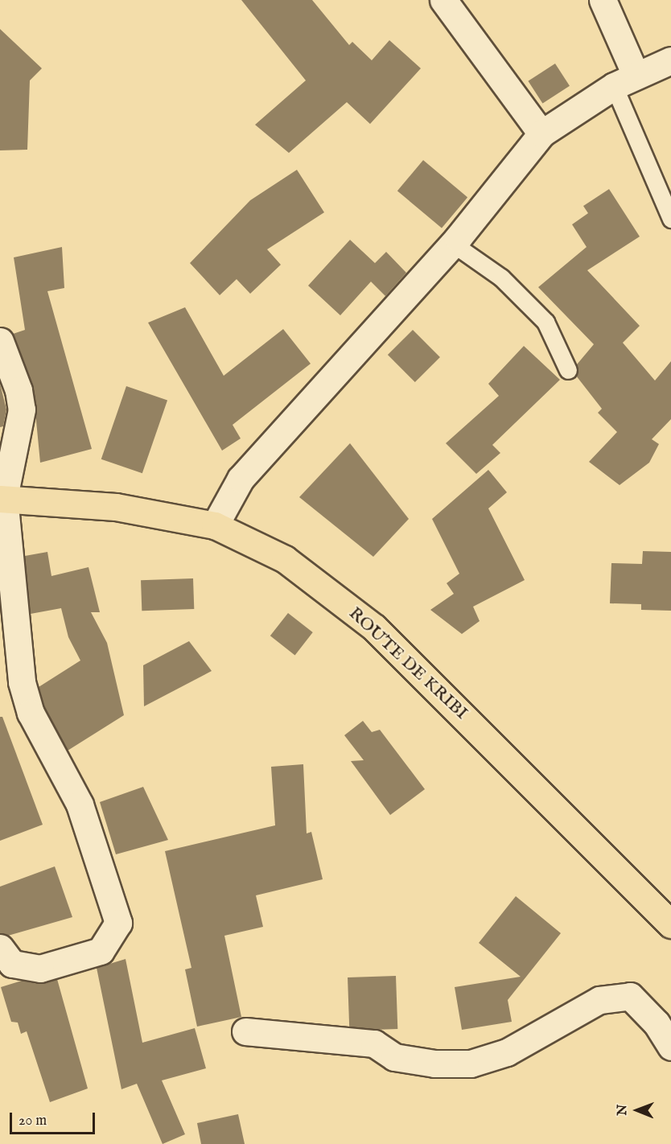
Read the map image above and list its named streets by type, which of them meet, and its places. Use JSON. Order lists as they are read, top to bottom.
{
  "streets": {
    "main road": ["ROUTE DE KRIBI"]
  },
  "scale_bar": "20 m",
  "north": "left"
}
